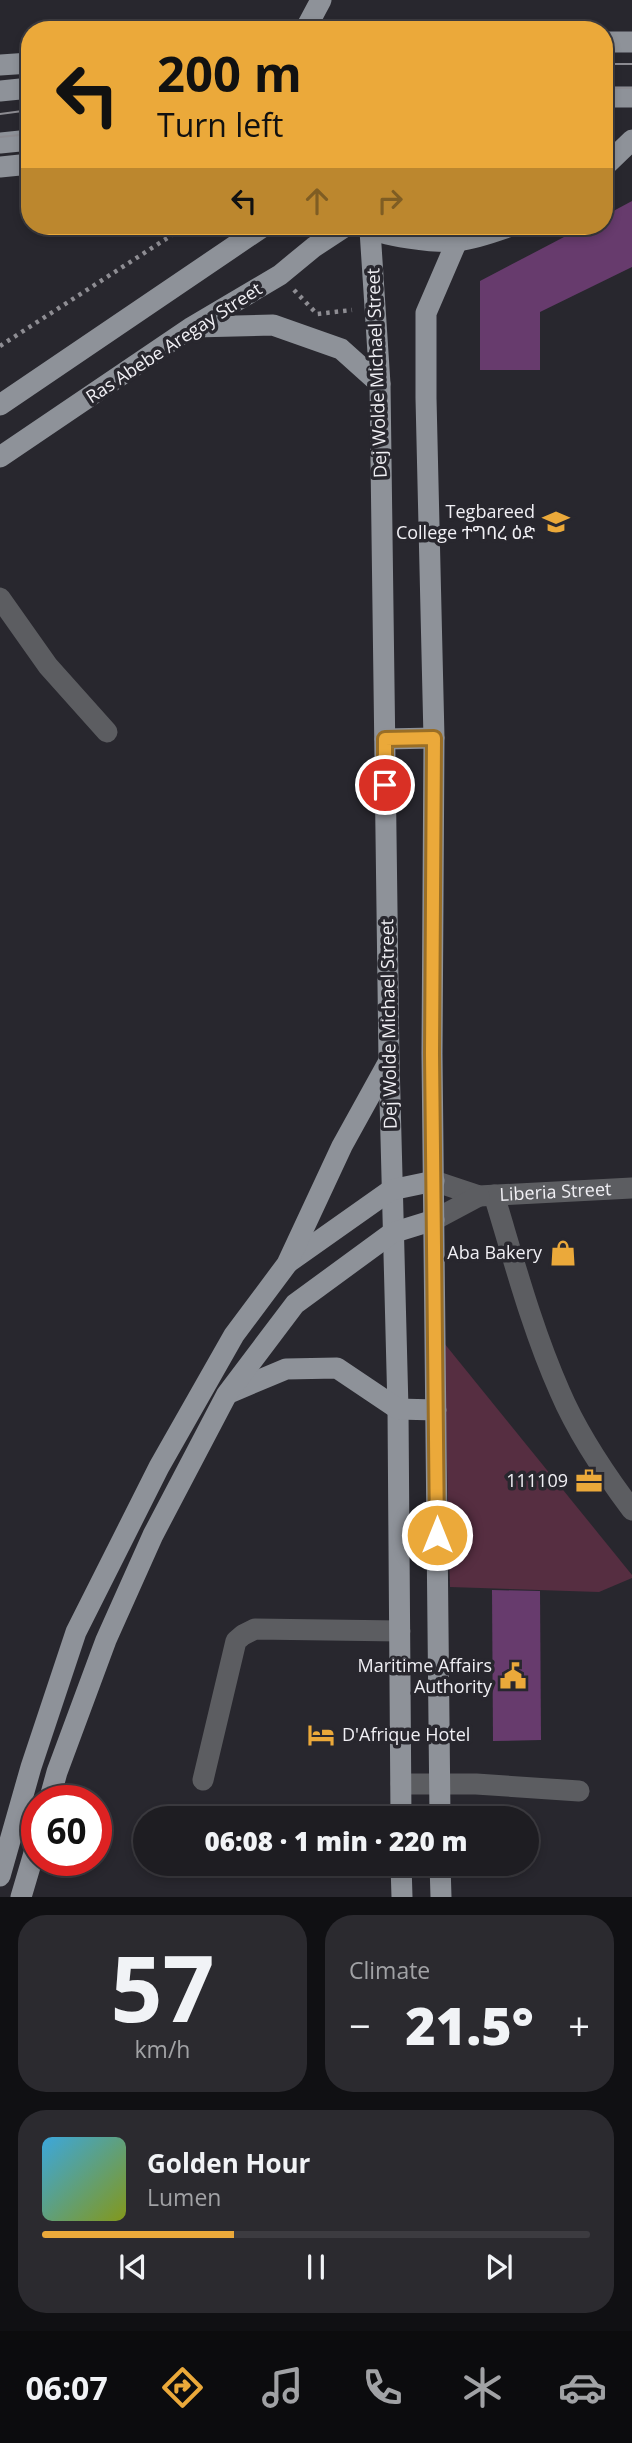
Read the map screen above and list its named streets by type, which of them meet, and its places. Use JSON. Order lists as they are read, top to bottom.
{
  "streets": {
    "main road": ["Ras Abebe Aregay Street", "Dej Wolde Michael Street"],
    "street": ["Liberia Street"]
  },
  "places": {
    "school or university": ["Tegbareed College ተግባረ ዕድ"],
    "shop": ["Aba Bakery"],
    "office": ["111109"],
    "public building": ["Maritime Affairs Authority"],
    "hotel": ["D'Afrique Hotel"]
  },
  "page": {
    "turn": ["200 m", "Turn left"],
    "limit": "60",
    "trip": "06:08 · 1 min · 220 m",
    "tile": [
      ["57", "km/h"],
      "Climate"
    ],
    "heat": ["−", "21.5°", "+"],
    "song": ["Golden Hour", "Lumen"],
    "tabs": "06:07"
  }
}
